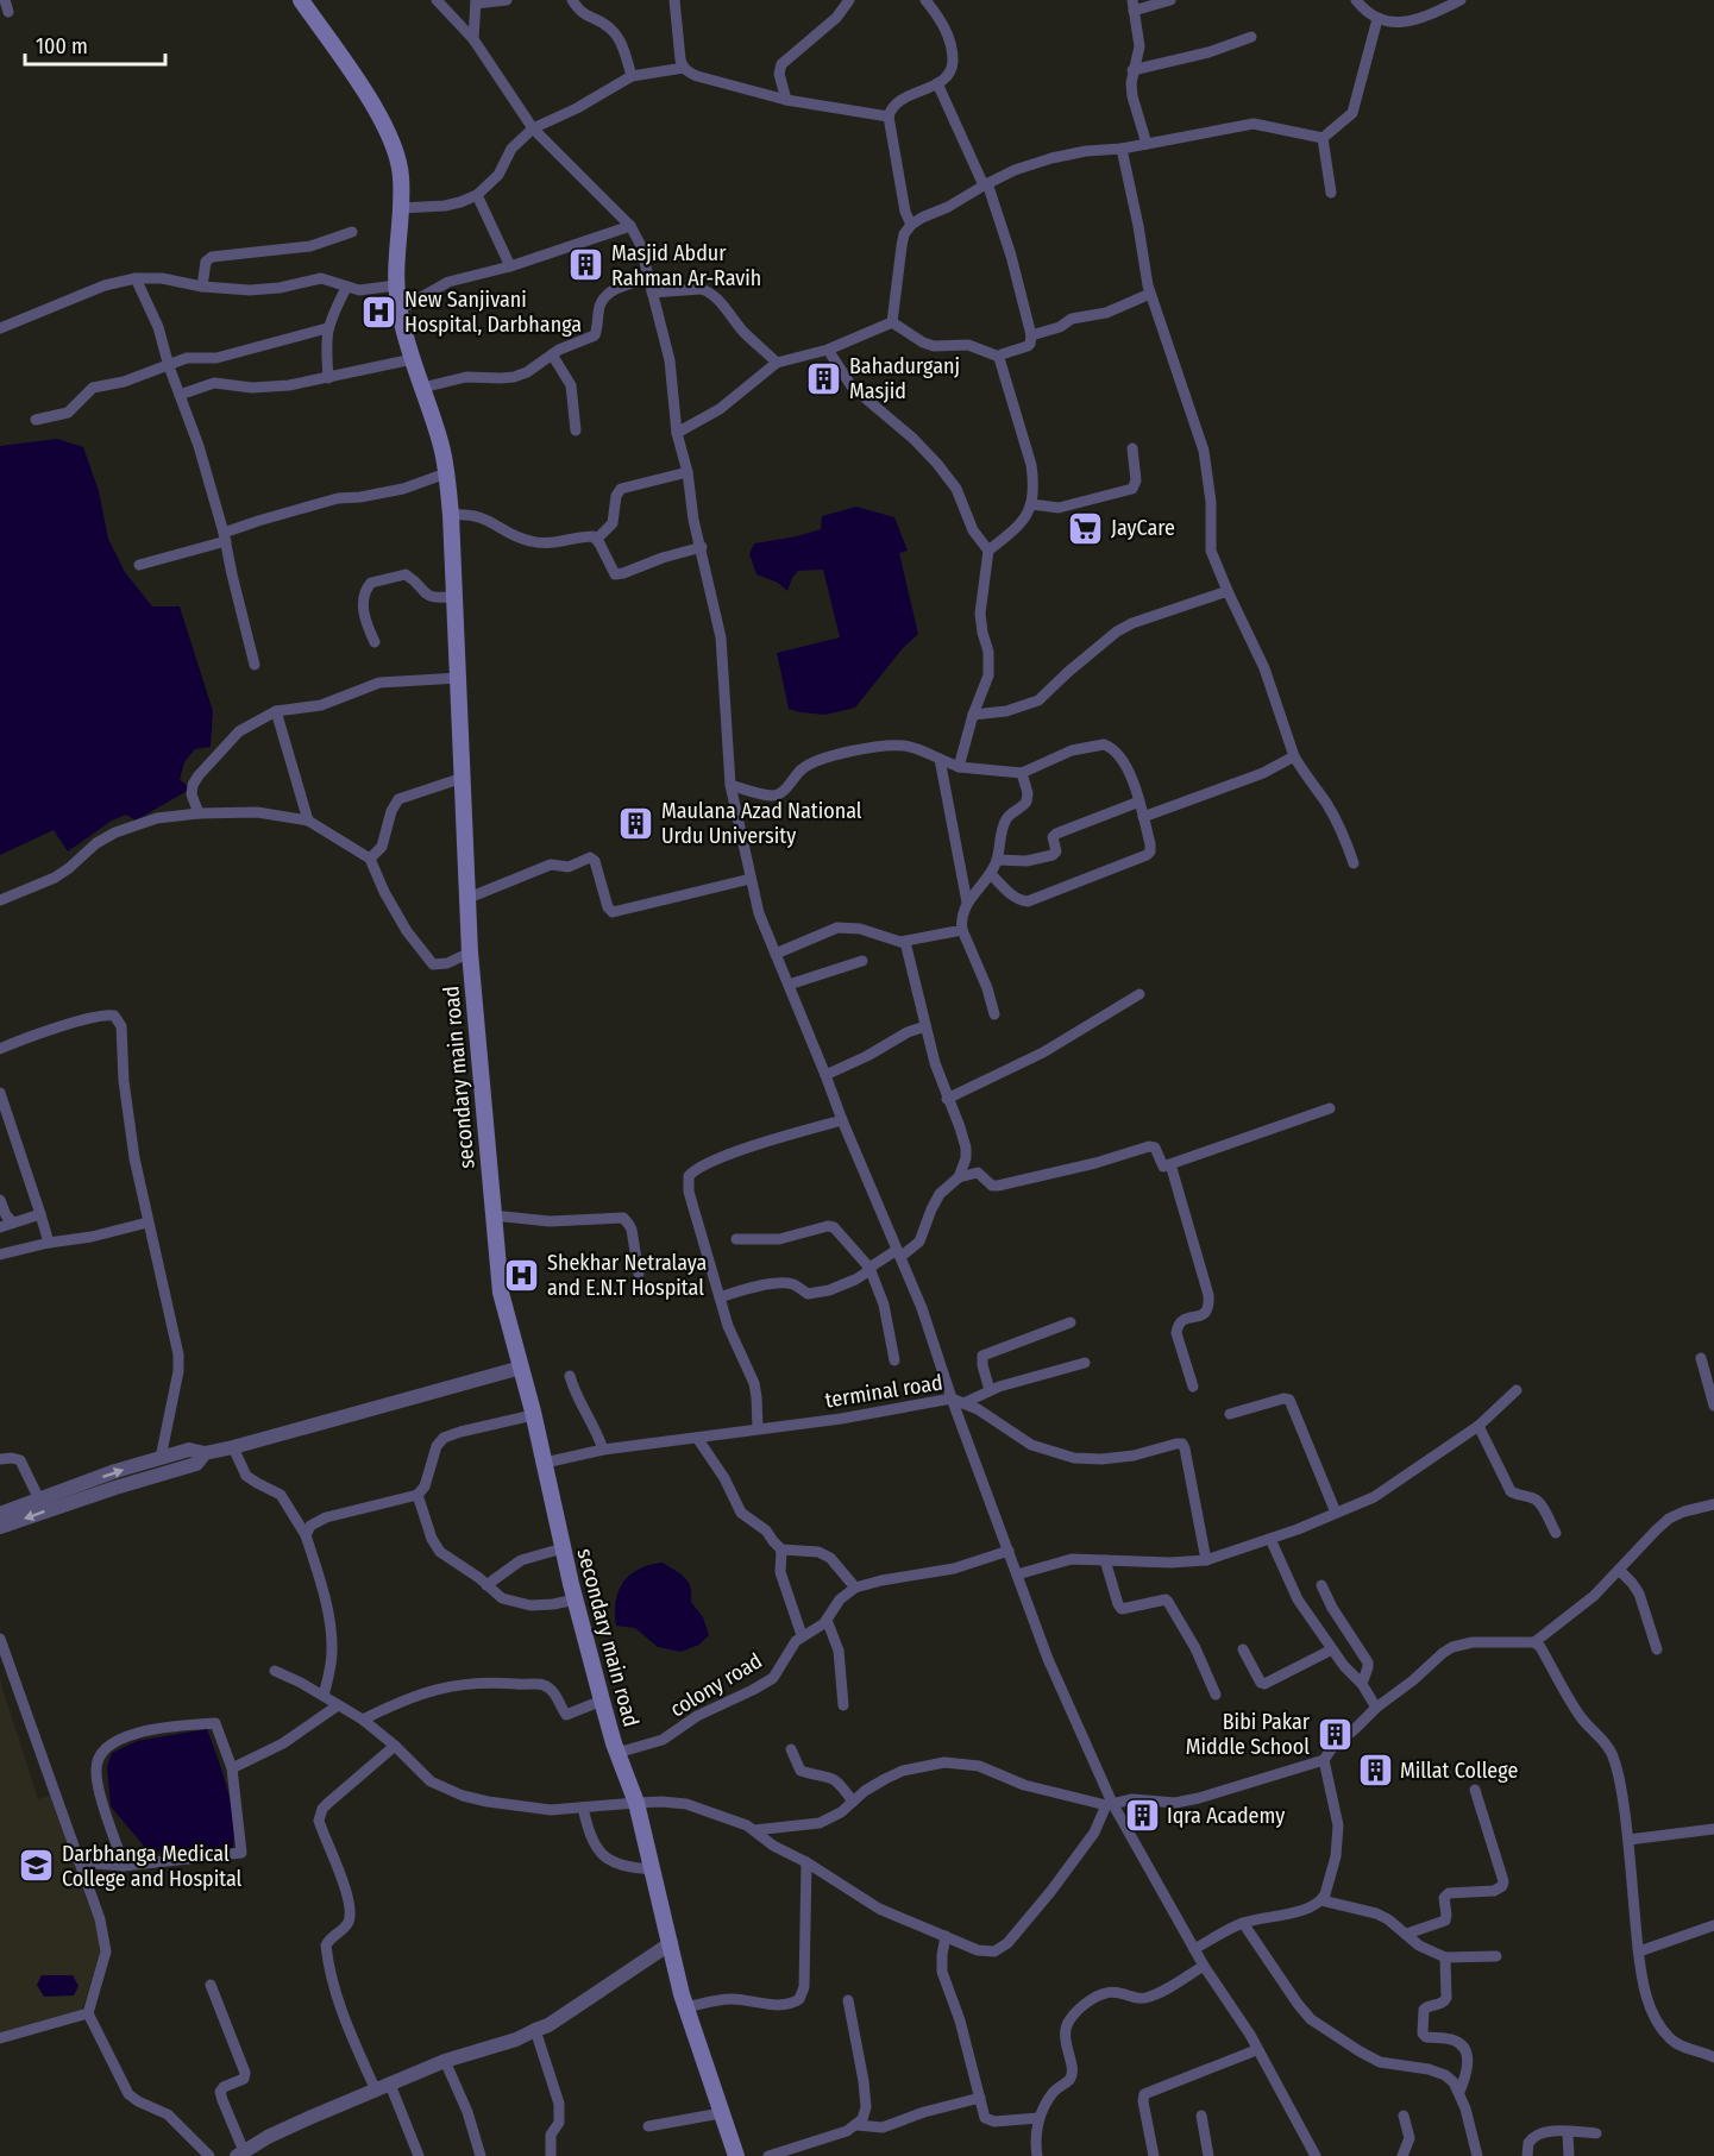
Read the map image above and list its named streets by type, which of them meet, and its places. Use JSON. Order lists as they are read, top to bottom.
{
  "streets": {
    "main road": ["secondary main road"],
    "street": ["terminal road", "colony road"]
  },
  "crossings": [
    ["secondary main road", "terminal road"],
    ["secondary main road", "colony road"]
  ],
  "places": {
    "building": [
      "Masjid Abdur Rahman Ar-Ravih",
      "Bahadurganj Masjid",
      "Maulana Azad National Urdu University",
      "Bibi Pakar Middle School",
      "Millat College",
      "Iqra Academy"
    ],
    "hospital": ["New Sanjivani Hospital, Darbhanga", "Shekhar Netralaya and E.N.T Hospital"],
    "supermarket": ["JayCare"],
    "school or university": ["Darbhanga Medical College and Hospital"]
  },
  "scale_bar": "100 m"
}
